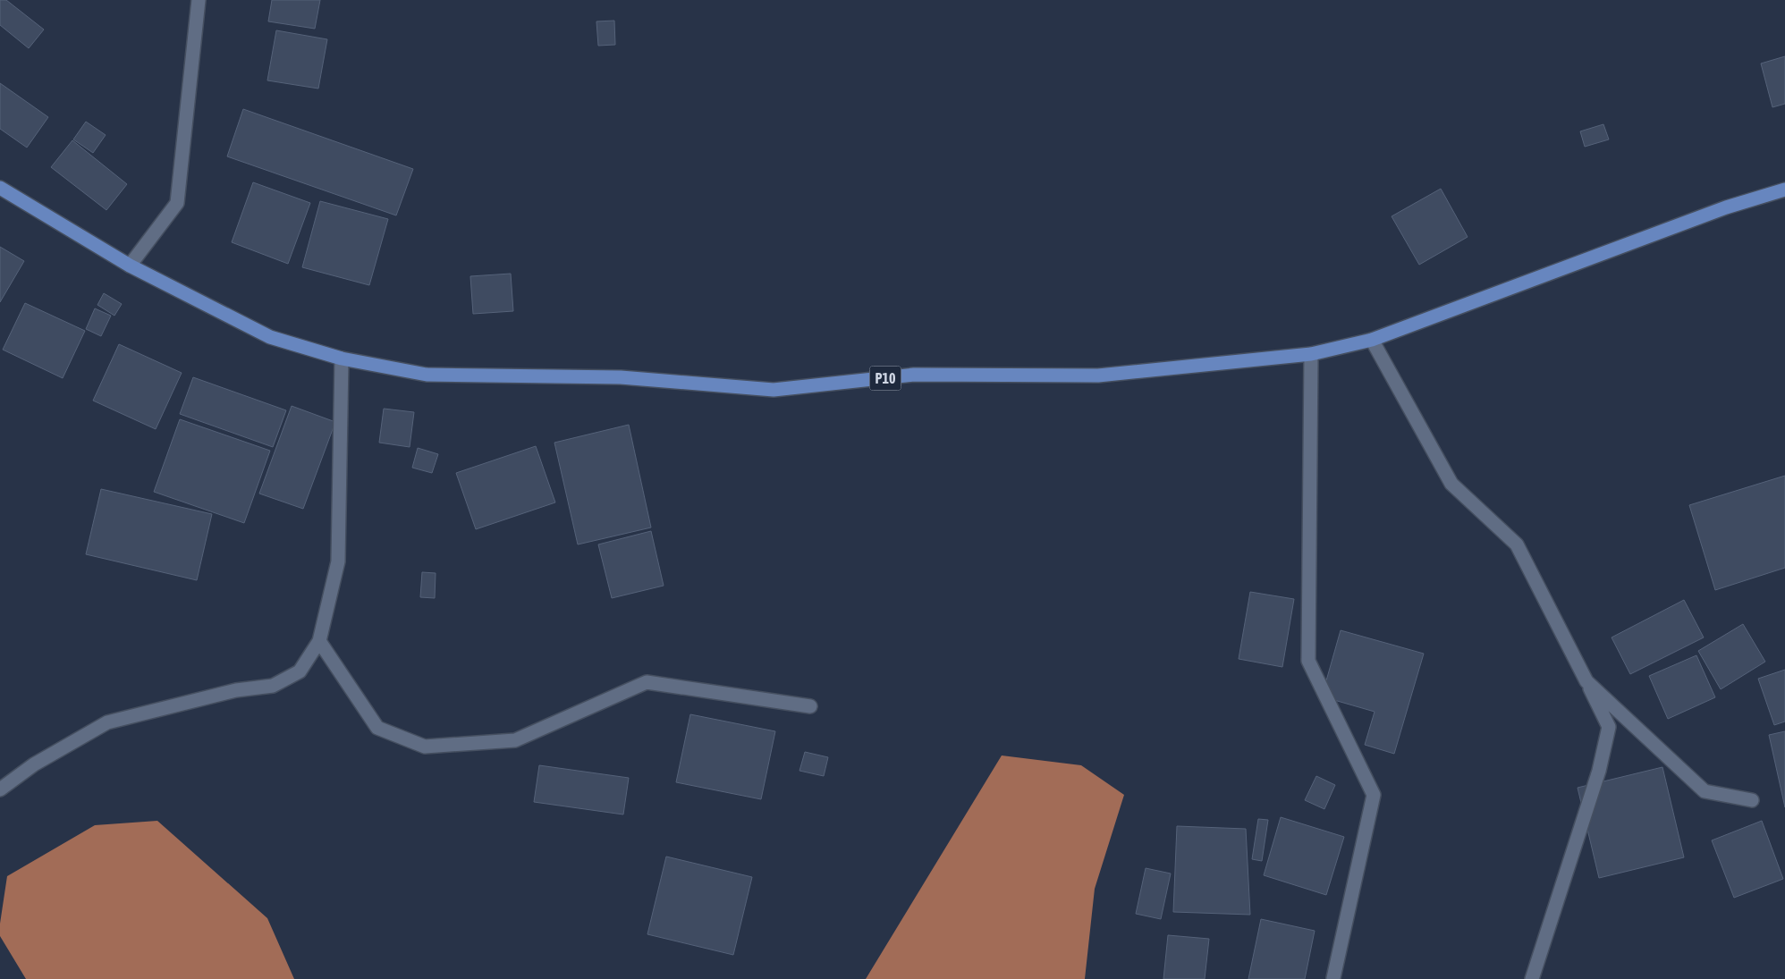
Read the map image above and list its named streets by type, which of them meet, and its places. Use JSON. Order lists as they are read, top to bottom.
{
  "streets": {
    "main road": ["P10"]
  }
}
